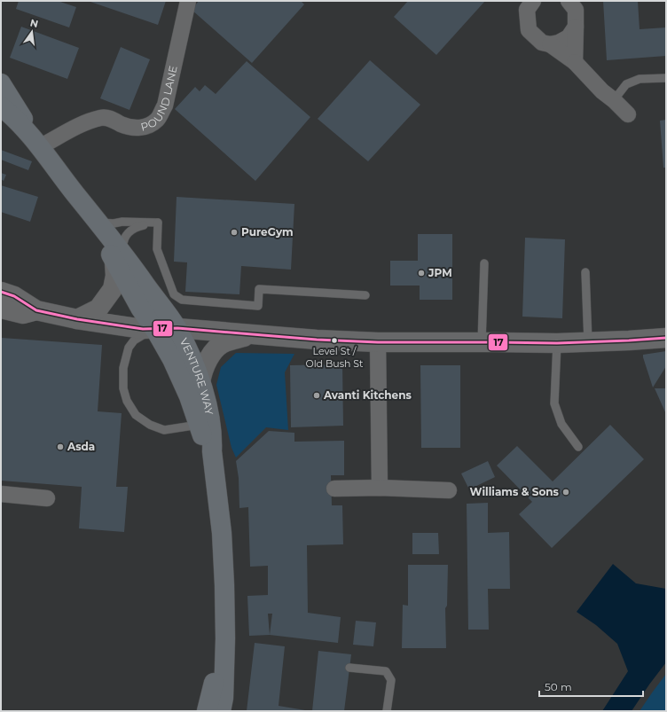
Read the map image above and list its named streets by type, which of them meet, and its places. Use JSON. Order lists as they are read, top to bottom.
{
  "streets": {
    "main road": ["VENTURE WAY"],
    "street": ["POUND LANE"]
  },
  "crossings": [
    ["POUND LANE", "VENTURE WAY"]
  ],
  "places": [
    "PureGym",
    "JPM",
    "Level St / Old Bush St",
    "Avanti Kitchens",
    "Asda",
    "Williams & Sons"
  ],
  "lines": ["transit line 17"],
  "scale_bar": "50 m",
  "north": "top"
}
